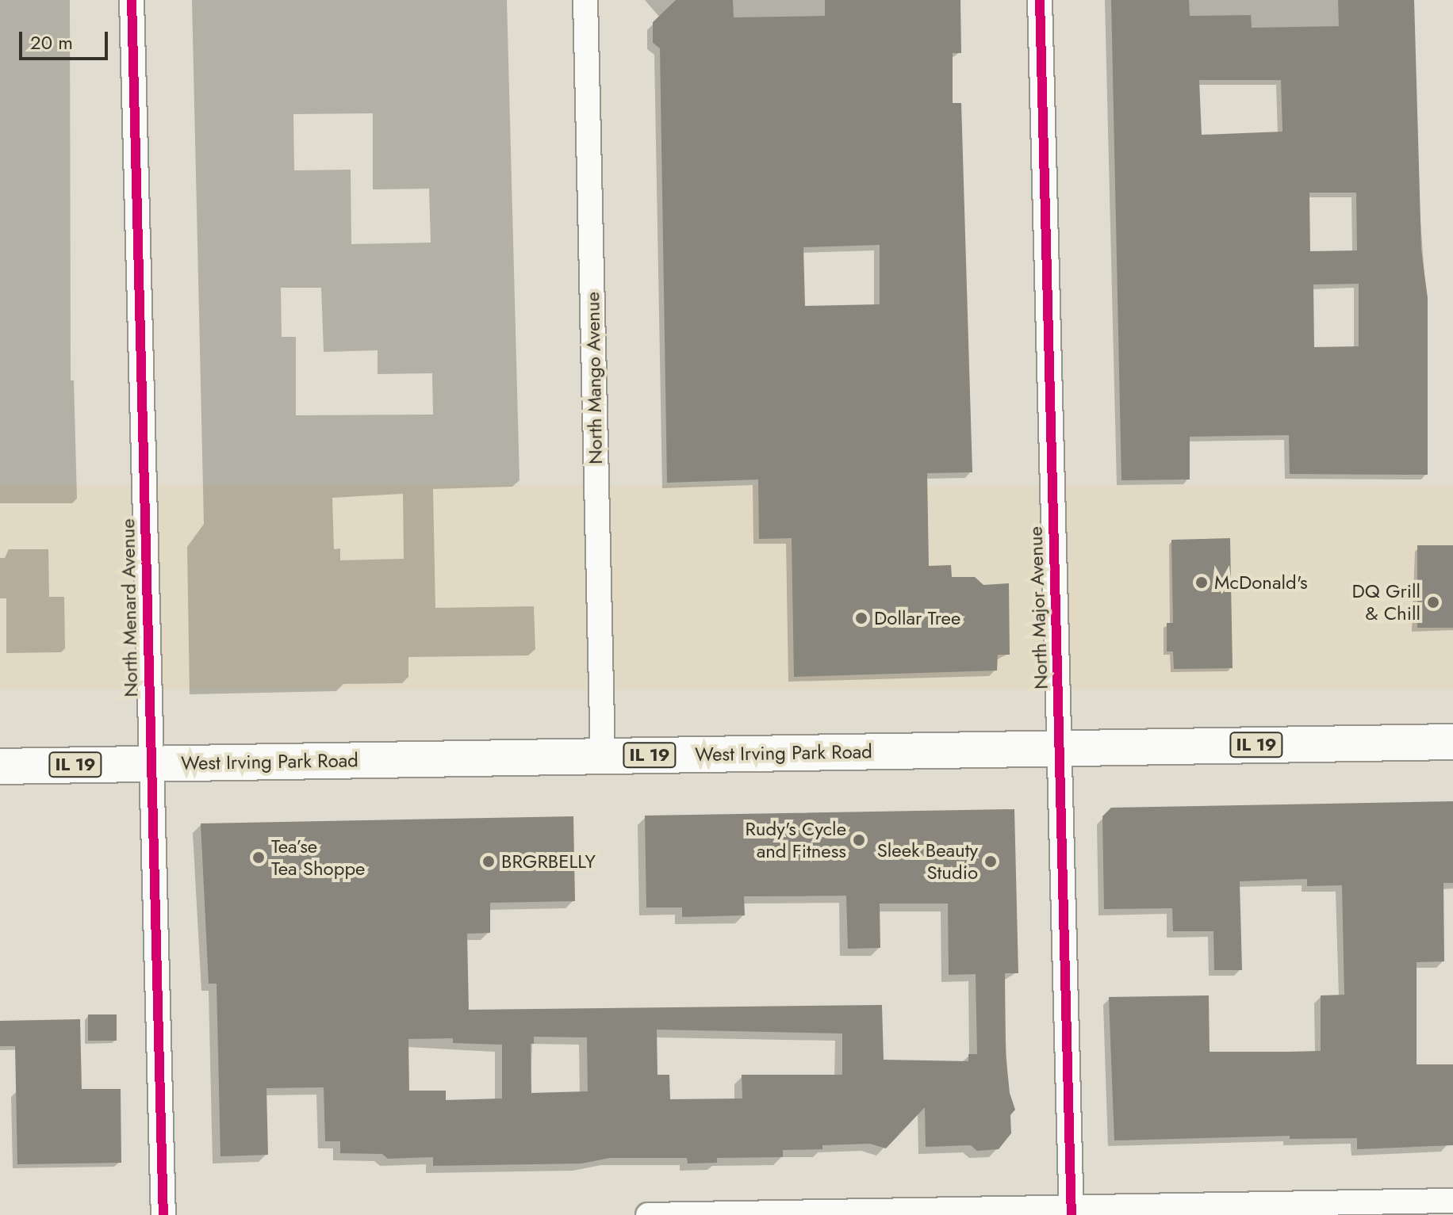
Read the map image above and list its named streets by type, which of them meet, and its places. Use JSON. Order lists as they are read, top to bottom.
{
  "streets": {
    "main road": ["IL 19", "West Irving Park Road"],
    "street": ["North Mango Avenue", "North Menard Avenue", "North Major Avenue"]
  },
  "crossings": [
    ["North Mango Avenue", "West Irving Park Road"],
    ["North Menard Avenue", "West Irving Park Road"],
    ["North Major Avenue", "West Irving Park Road"]
  ],
  "places": [
    "McDonald's",
    "DQ Grill & Chill",
    "Dollar Tree",
    "Rudy's Cycle and Fitness",
    "Tea’se Tea Shoppe",
    "BRGRBELLY",
    "Sleek Beauty Studio"
  ],
  "scale_bar": "20 m"
}
